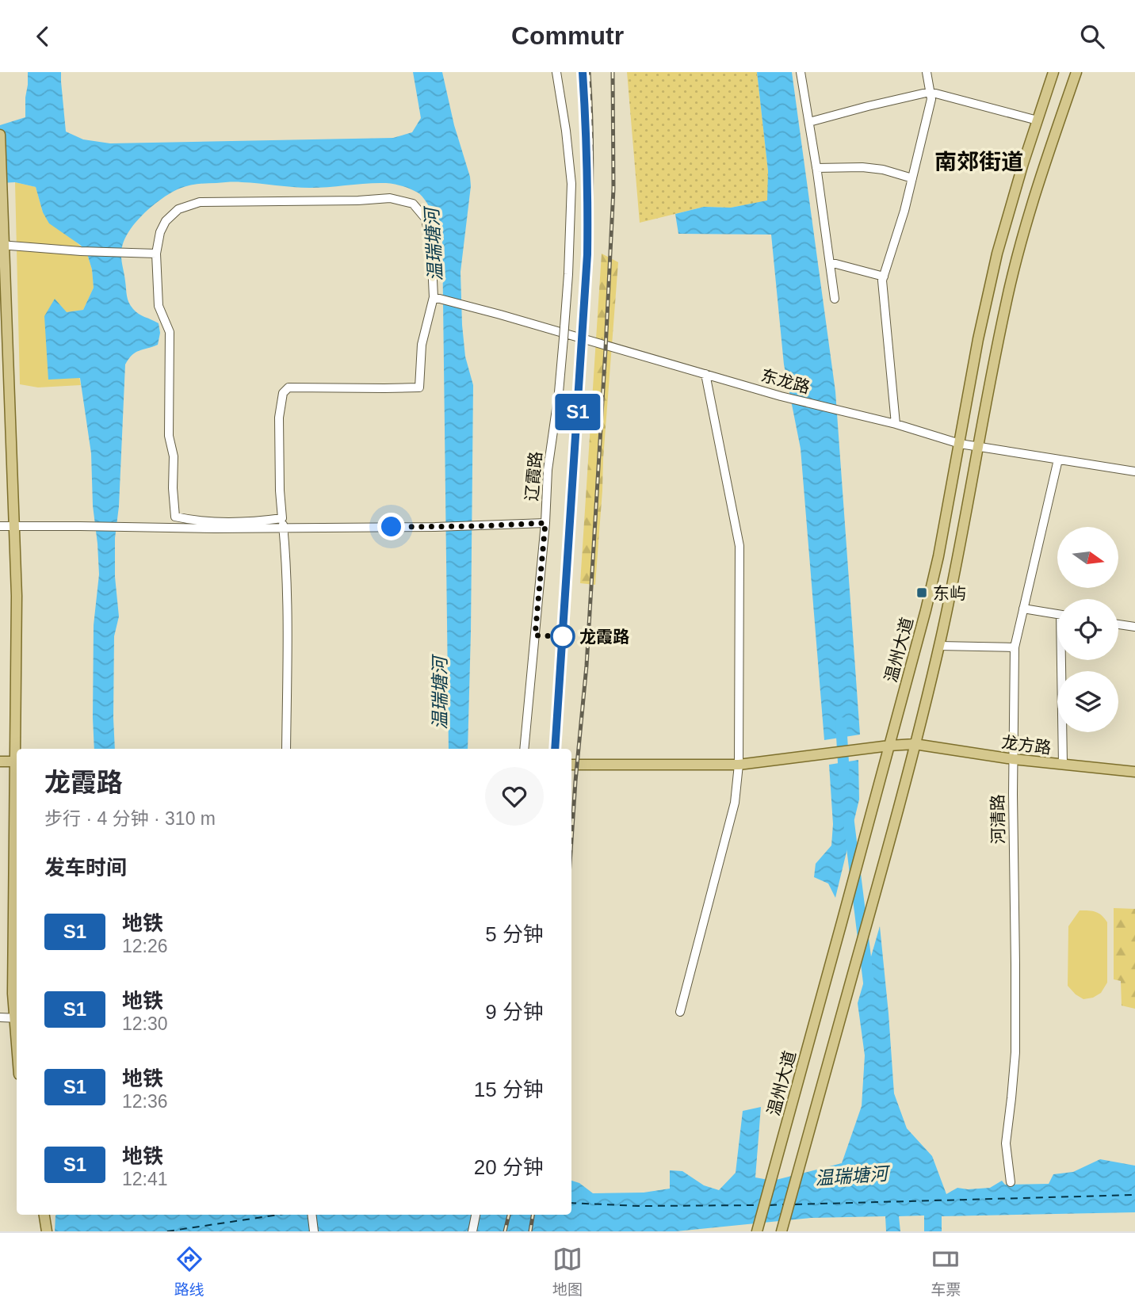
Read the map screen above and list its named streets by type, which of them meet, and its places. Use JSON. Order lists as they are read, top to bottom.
{
  "streets": {
    "main road": ["温州大道", "龙方路"],
    "street": ["东龙路", "辽霞路", "河清路"]
  },
  "crossings": [
    ["东龙路", "温州大道"],
    ["东龙路", "河清路"],
    ["龙方路", "河清路"]
  ],
  "districts": ["南郊街道"],
  "water": ["温瑞塘河"],
  "places": {
    "transit": ["东屿"],
    "other": ["龙霞路"]
  },
  "lines": ["metro line S1"],
  "north": "right",
  "page": {
    "header": "Commutr",
    "on_map": "S1",
    "heading": [
      ["龙霞路", "步行 · 4 分钟 · 310 m"],
      "发车时间"
    ],
    "list": [
      {
        "mark": "S1",
        "name": "地铁",
        "note": "12:26",
        "value": "5 分钟"
      },
      {
        "mark": "S1",
        "name": "地铁",
        "note": "12:30",
        "value": "9 分钟"
      },
      {
        "mark": "S1",
        "name": "地铁",
        "note": "12:36",
        "value": "15 分钟"
      },
      {
        "mark": "S1",
        "name": "地铁",
        "note": "12:41",
        "value": "20 分钟"
      }
    ],
    "tabs": ["路线", "地图", "车票"]
  }
}
